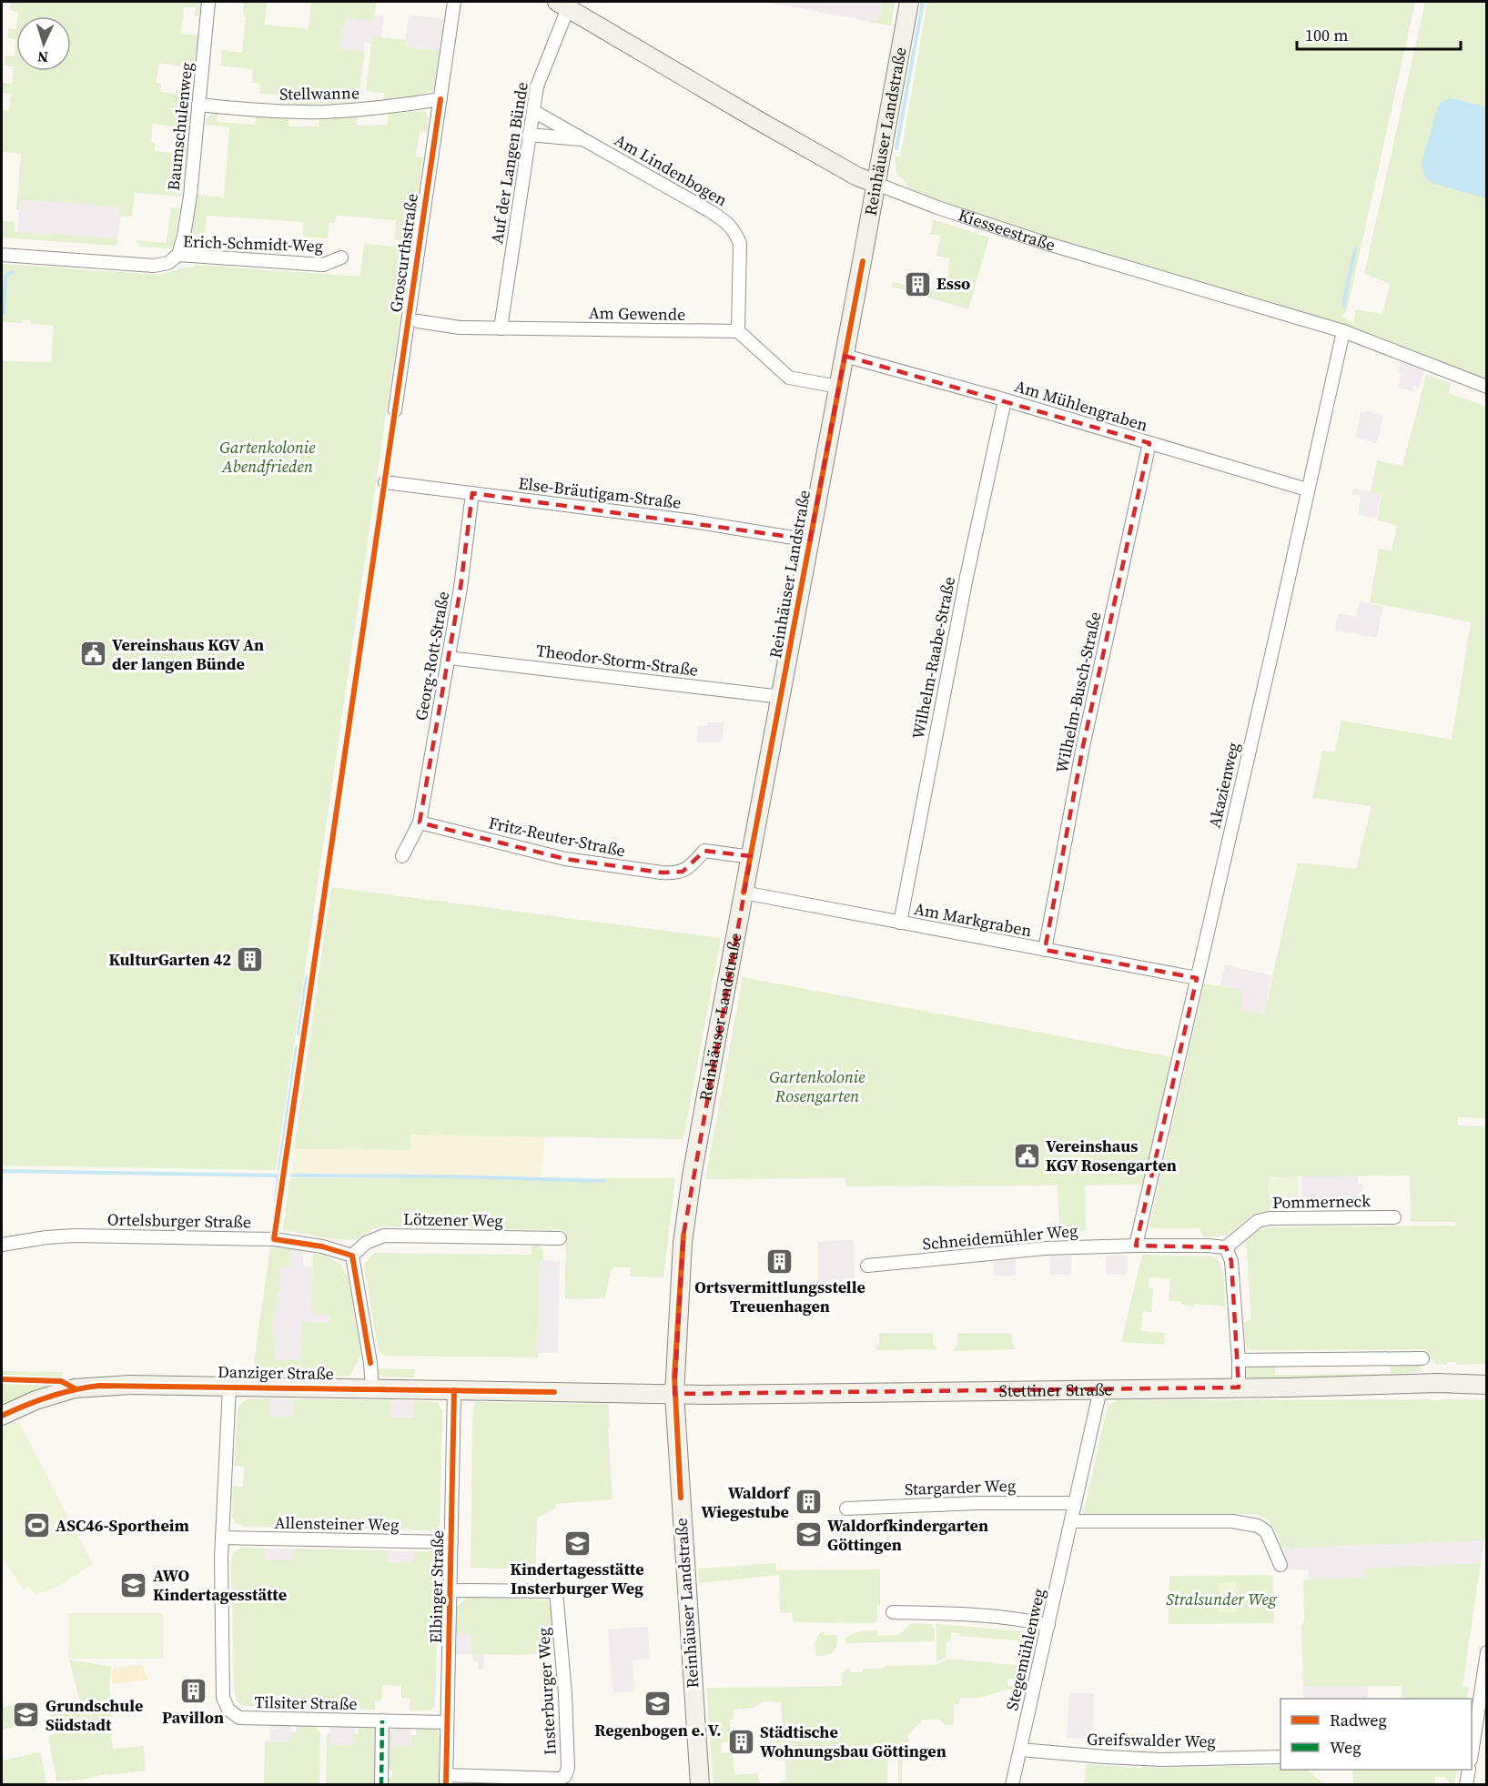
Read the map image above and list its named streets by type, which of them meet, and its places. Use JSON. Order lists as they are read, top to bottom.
{
  "streets": {
    "street": [
      "Stellwanne",
      "Baumschulenweg",
      "Reinhäuser Landstraße",
      "Auf der Langen Bünde",
      "Am Lindenbogen",
      "Kiesseestraße",
      "Erich-Schmidt-Weg",
      "Groscurthstraße",
      "Am Gewende",
      "Am Mühlengraben",
      "Else-Bräutigam-Straße",
      "Georg-Rott-Straße",
      "Wilhelm-Raabe-Straße",
      "Theodor-Storm-Straße",
      "Wilhelm-Busch-Straße",
      "Akazienweg",
      "Fritz-Reuter-Straße",
      "Am Markgraben",
      "Pommerneck",
      "Lötzener Weg",
      "Ortelsburger Straße",
      "Schneidemühler Weg",
      "Danziger Straße",
      "Stettiner Straße",
      "Stargarder Weg",
      "Allensteiner Weg",
      "Elbinger Straße",
      "Stegemühlenweg",
      "Insterburger Weg",
      "Tilsiter Straße",
      "Greifswalder Weg"
    ]
  },
  "crossings": [
    ["Stellwanne", "Baumschulenweg"],
    ["Stellwanne", "Groscurthstraße"],
    ["Baumschulenweg", "Erich-Schmidt-Weg"],
    ["Reinhäuser Landstraße", "Kiesseestraße"],
    ["Reinhäuser Landstraße", "Am Mühlengraben"],
    ["Reinhäuser Landstraße", "Else-Bräutigam-Straße"],
    ["Reinhäuser Landstraße", "Theodor-Storm-Straße"],
    ["Reinhäuser Landstraße", "Fritz-Reuter-Straße"],
    ["Reinhäuser Landstraße", "Am Markgraben"],
    ["Reinhäuser Landstraße", "Danziger Straße"],
    ["Reinhäuser Landstraße", "Stettiner Straße"],
    ["Auf der Langen Bünde", "Am Lindenbogen"],
    ["Auf der Langen Bünde", "Kiesseestraße"],
    ["Auf der Langen Bünde", "Am Gewende"],
    ["Am Lindenbogen", "Am Gewende"],
    ["Kiesseestraße", "Akazienweg"],
    ["Am Mühlengraben", "Wilhelm-Raabe-Straße"],
    ["Am Mühlengraben", "Wilhelm-Busch-Straße"],
    ["Am Mühlengraben", "Akazienweg"],
    ["Else-Bräutigam-Straße", "Georg-Rott-Straße"],
    ["Georg-Rott-Straße", "Theodor-Storm-Straße"],
    ["Georg-Rott-Straße", "Fritz-Reuter-Straße"],
    ["Wilhelm-Raabe-Straße", "Am Markgraben"],
    ["Wilhelm-Busch-Straße", "Am Markgraben"],
    ["Akazienweg", "Am Markgraben"],
    ["Akazienweg", "Schneidemühler Weg"],
    ["Lötzener Weg", "Ortelsburger Straße"],
    ["Danziger Straße", "Stettiner Straße"],
    ["Danziger Straße", "Elbinger Straße"],
    ["Danziger Straße", "Tilsiter Straße"],
    ["Stettiner Straße", "Stegemühlenweg"],
    ["Stargarder Weg", "Stegemühlenweg"],
    ["Allensteiner Weg", "Elbinger Straße"],
    ["Allensteiner Weg", "Tilsiter Straße"],
    ["Elbinger Straße", "Insterburger Weg"],
    ["Elbinger Straße", "Tilsiter Straße"],
    ["Stegemühlenweg", "Greifswalder Weg"]
  ],
  "parks": ["Gartenkolonie Abendfrieden", "Gartenkolonie Rosengarten", "Stralsunder Weg"],
  "places": {
    "building": [
      "Esso",
      "KulturGarten 42",
      "Ortsvermittlungsstelle Treuenhagen",
      "Waldorf Wiegestube",
      "Pavillon",
      "Städtische Wohnungsbau Göttingen"
    ],
    "public building": ["Vereinshaus KGV An der langen Bünde", "Vereinshaus KGV Rosengarten"],
    "sports": ["ASC46-Sportheim"],
    "school or university": [
      "Waldorfkindergarten Göttingen",
      "Kindertagesstätte Insterburger Weg",
      "AWO Kindertagesstätte",
      "Regenbogen e. V.",
      "Grundschule Südstadt"
    ]
  },
  "legend": ["Radweg", "Weg"],
  "scale_bar": "100 m",
  "north": "bottom"
}
